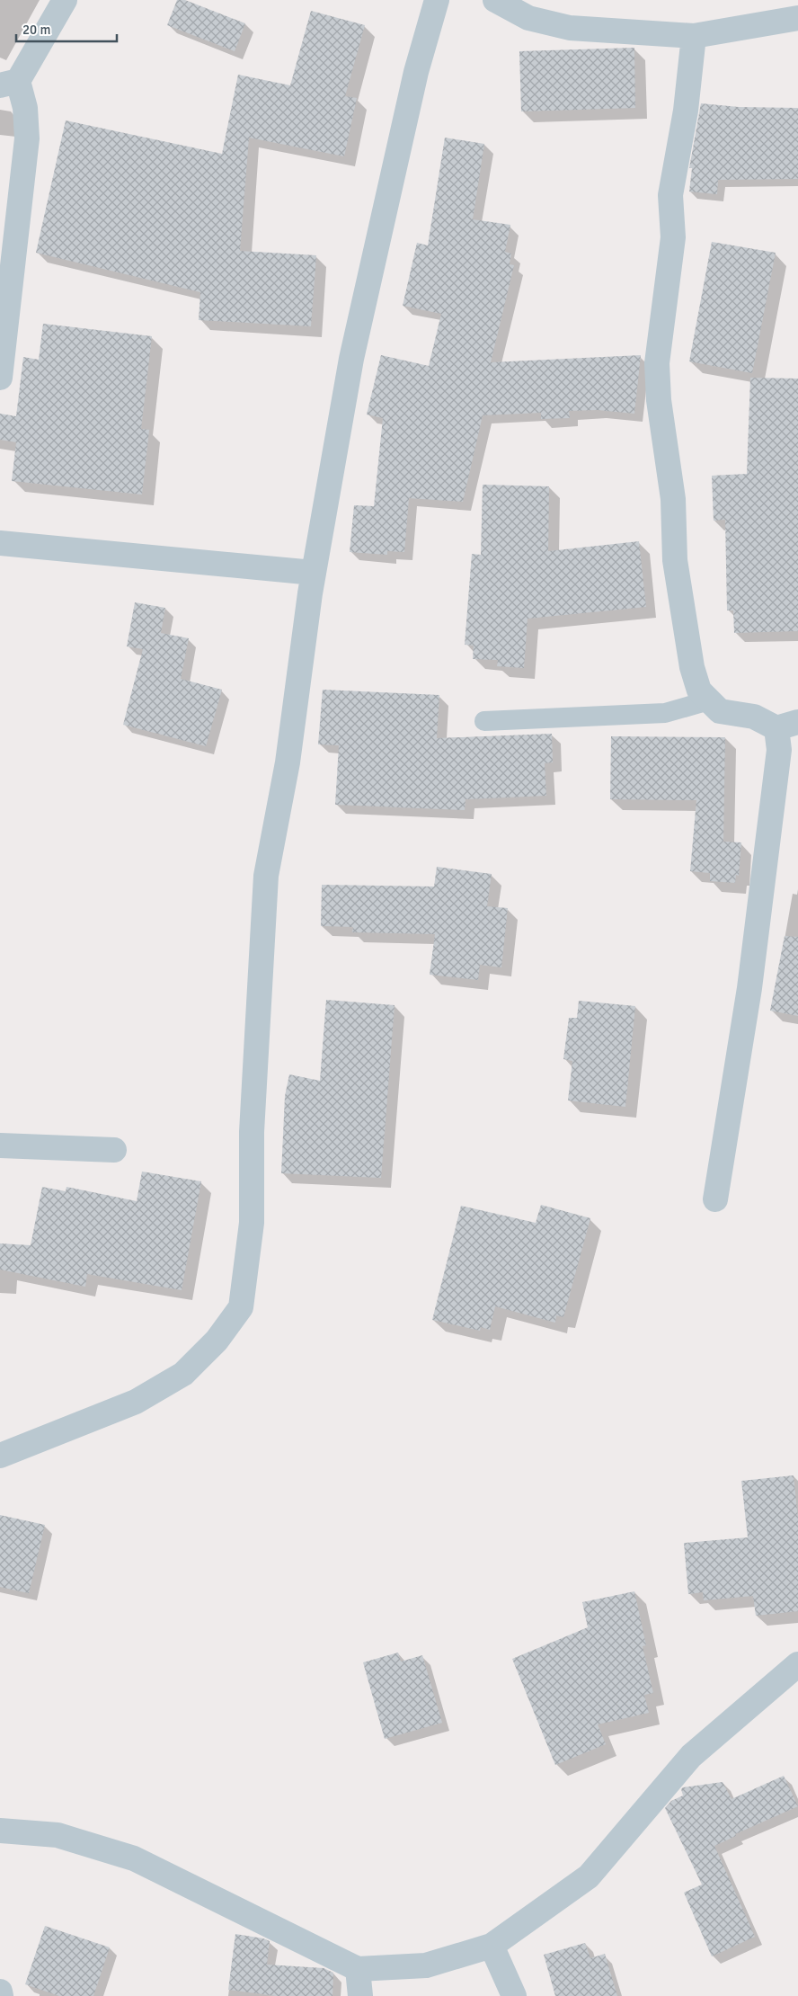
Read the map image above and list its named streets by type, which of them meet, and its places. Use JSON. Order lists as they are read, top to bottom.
{
  "scale_bar": "20 m"
}
